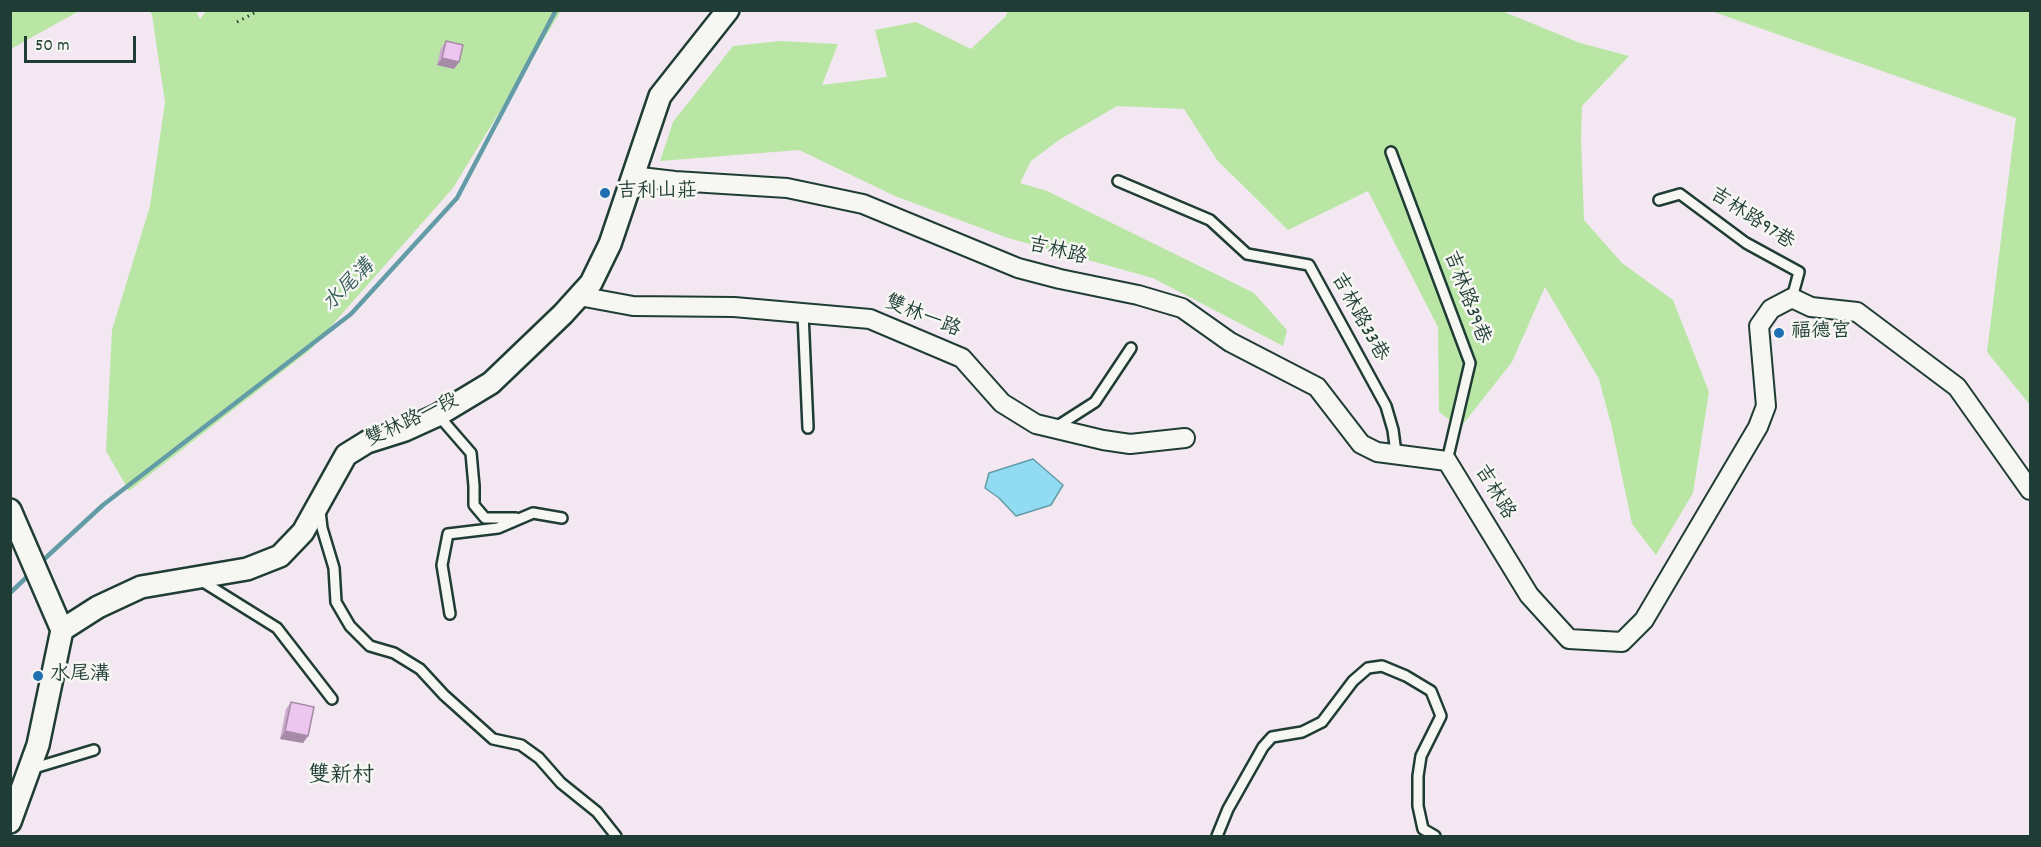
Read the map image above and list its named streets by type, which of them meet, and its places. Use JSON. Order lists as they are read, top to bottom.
{
  "streets": {
    "street": ["吉林路", "雙林一路", "雙林路一段"],
    "lane": ["吉林路97巷", "吉林路39巷", "吉林路33巷"]
  },
  "crossings": [
    ["吉林路97巷", "吉林路"],
    ["吉林路", "吉林路39巷"],
    ["吉林路", "吉林路33巷"],
    ["吉林路", "雙林路一段"],
    ["雙林一路", "雙林路一段"]
  ],
  "districts": ["雙新村"],
  "water": ["水尾溝"],
  "places": ["吉利山莊", "福德宮", "水尾溝"],
  "scale_bar": "50 m"
}
